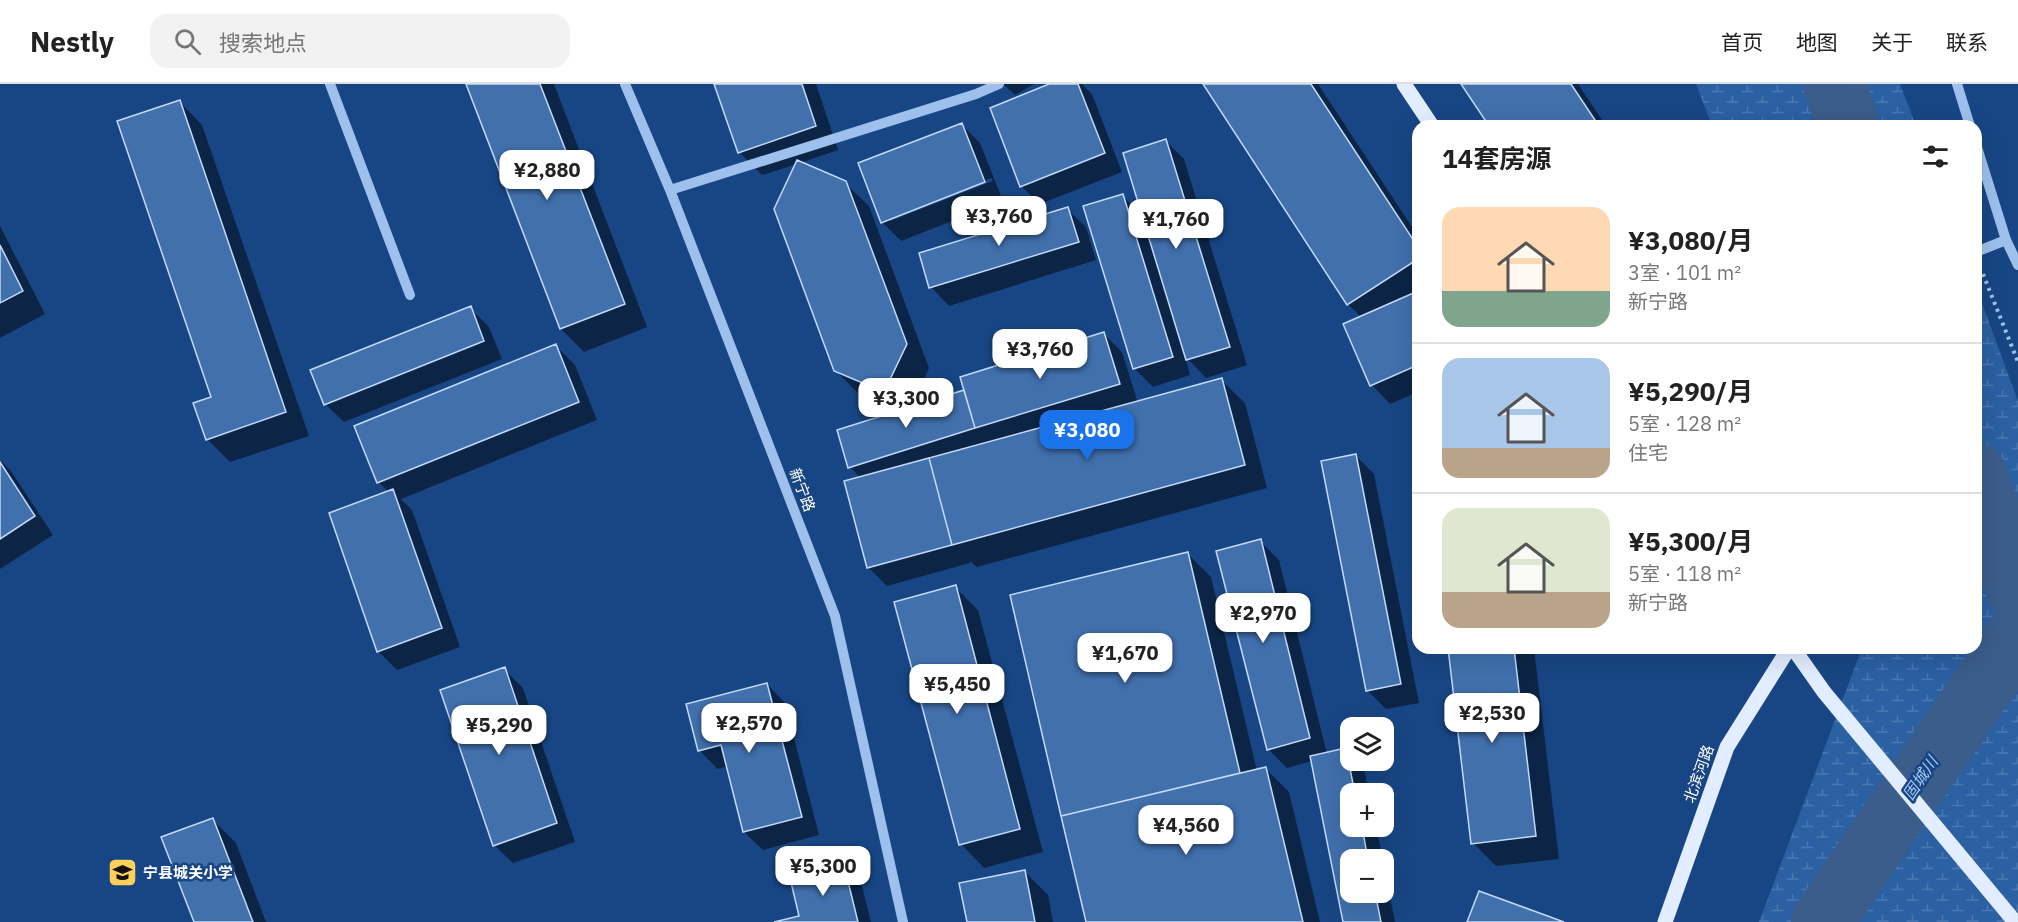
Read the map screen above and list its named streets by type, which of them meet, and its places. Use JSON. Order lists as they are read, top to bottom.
{
  "streets": {
    "main road": ["北滨河路"],
    "street": ["新宁路"]
  },
  "water": ["固城川"],
  "places": {
    "school or university": ["宁县城关小学"]
  },
  "page": {
    "header": "Nestly",
    "search": "搜索地点",
    "nav": [
      "首页",
      "地图",
      "关于",
      "联系"
    ],
    "heading": "14套房源",
    "price": [
      "¥2,880",
      "¥3,760",
      "¥1,760",
      "¥3,760",
      "¥3,300",
      "¥3,080",
      "¥2,970",
      "¥1,670",
      "¥5,450",
      "¥2,530",
      "¥2,570",
      "¥5,290",
      "¥4,560",
      "¥5,300"
    ],
    "list": [
      {
        "name": "¥3,080/月",
        "note": "3室 · 101 m² · 新宁路"
      },
      {
        "name": "¥5,290/月",
        "note": "5室 · 128 m² · 住宅"
      },
      {
        "name": "¥5,300/月",
        "note": "5室 · 118 m² · 新宁路"
      }
    ],
    "map_buttons": ["+", "−"]
  }
}
